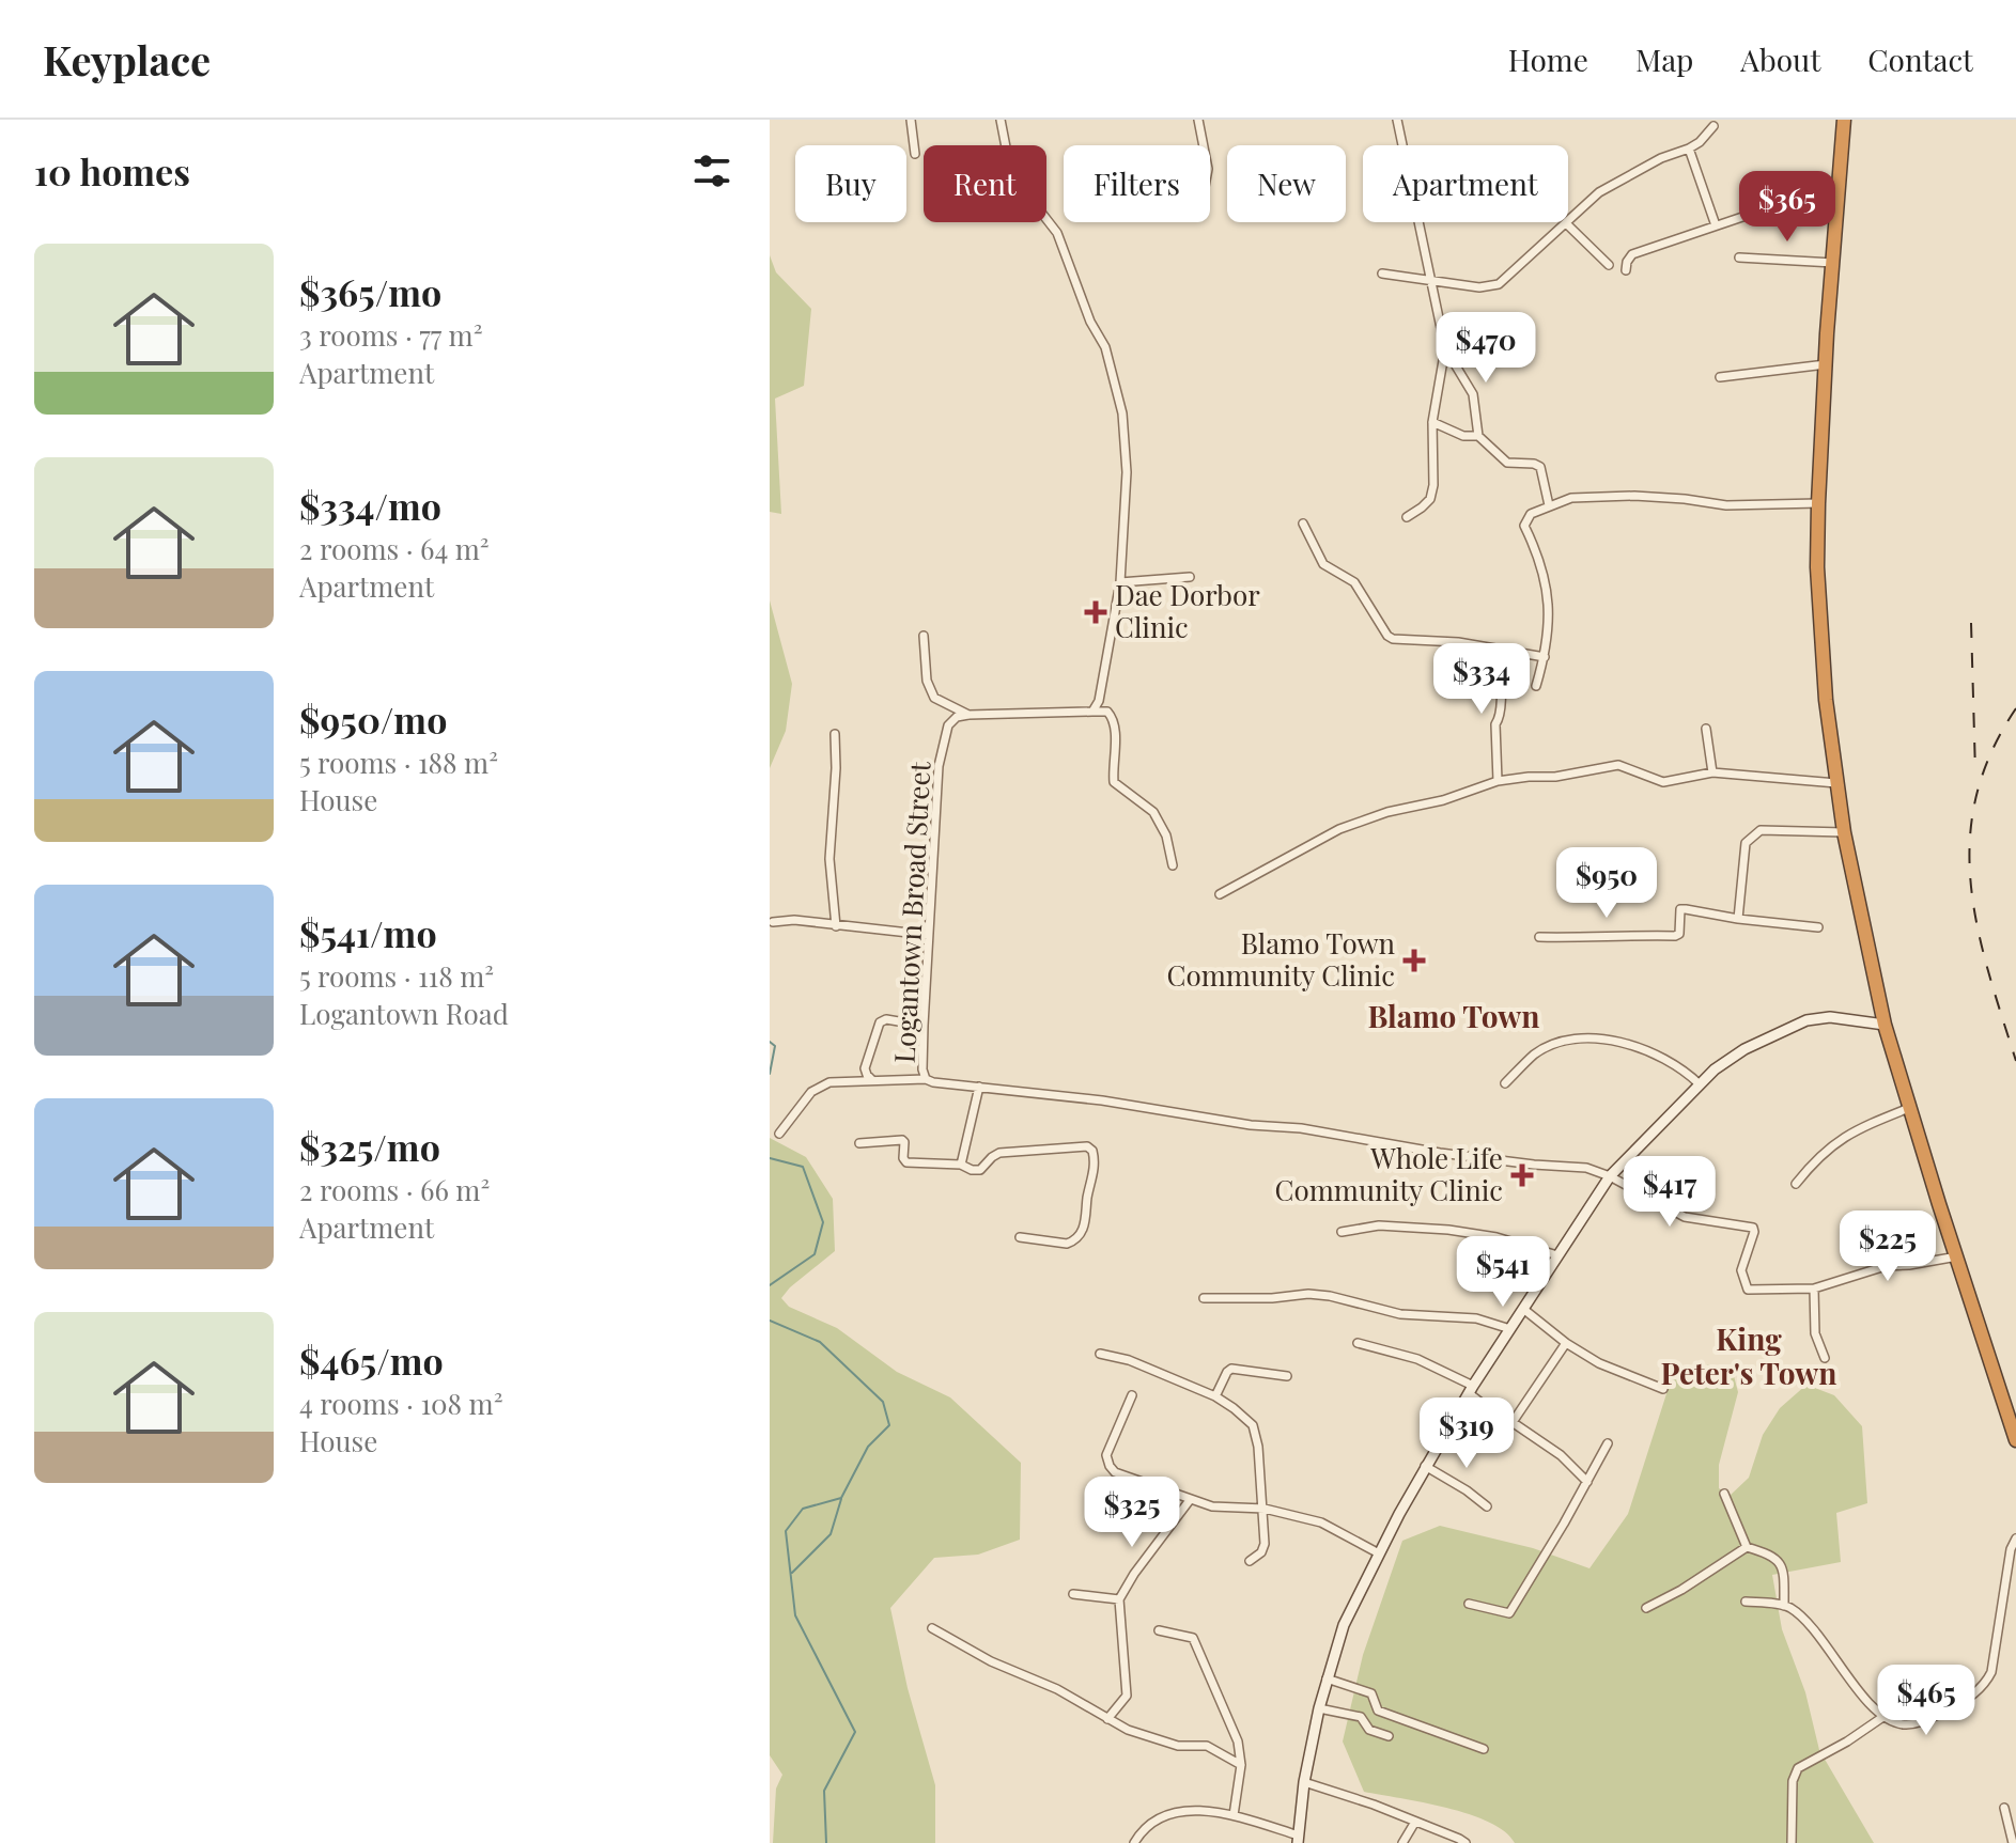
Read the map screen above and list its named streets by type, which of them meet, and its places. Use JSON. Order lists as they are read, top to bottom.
{
  "streets": {
    "street": ["Logantown Broad Street"]
  },
  "districts": ["Blamo Town", "King Peter's Town"],
  "places": {
    "health": ["Dae Dorbor Clinic", "Blamo Town Community Clinic", "Whole Life Community Clinic"]
  },
  "page": {
    "header": "Keyplace",
    "nav": [
      "Home",
      "Map",
      "About",
      "Contact"
    ],
    "heading": "10 homes",
    "chip": [
      "Buy",
      "Rent",
      "Filters",
      "New",
      "Apartment"
    ],
    "price": [
      "$365",
      "$470",
      "$334",
      "$950",
      "$417",
      "$225",
      "$541",
      "$319",
      "$325",
      "$465"
    ],
    "list": [
      {
        "name": "$365/mo",
        "note": "3 rooms · 77 m² · Apartment"
      },
      {
        "name": "$334/mo",
        "note": "2 rooms · 64 m² · Apartment"
      },
      {
        "name": "$950/mo",
        "note": "5 rooms · 188 m² · House"
      },
      {
        "name": "$541/mo",
        "note": "5 rooms · 118 m² · Logantown Road"
      },
      {
        "name": "$325/mo",
        "note": "2 rooms · 66 m² · Apartment"
      },
      {
        "name": "$465/mo",
        "note": "4 rooms · 108 m² · House"
      }
    ]
  }
}
